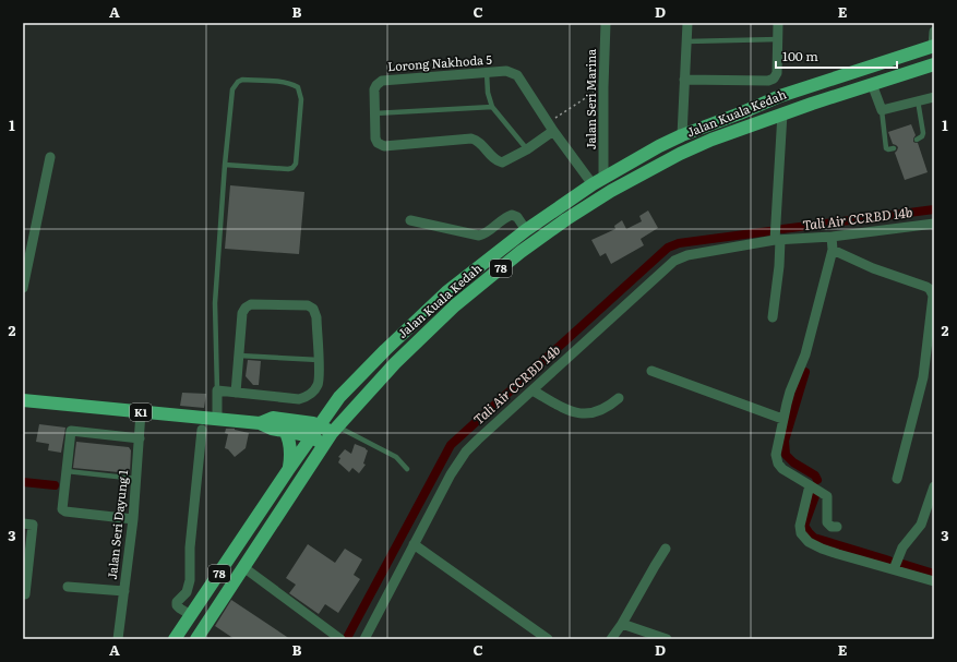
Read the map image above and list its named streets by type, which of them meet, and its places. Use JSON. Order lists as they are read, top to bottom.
{
  "streets": {
    "main road": ["Jalan Kuala Kedah", "78", "K1"],
    "street": ["Lorong Nakhoda 5", "Jalan Seri Marina", "Jalan Seri Dayung 1"]
  },
  "crossings": [
    ["Jalan Seri Marina", "Jalan Kuala Kedah"],
    ["Jalan Kuala Kedah", "K1"],
    ["K1", "Jalan Seri Dayung 1"]
  ],
  "water": ["Tali Air CCRBD 14b"],
  "scale_bar": "100 m",
  "grid": {
    "columns": [
      "A",
      "B",
      "C",
      "D",
      "E"
    ],
    "rows": ["1", "2", "3"]
  }
}
